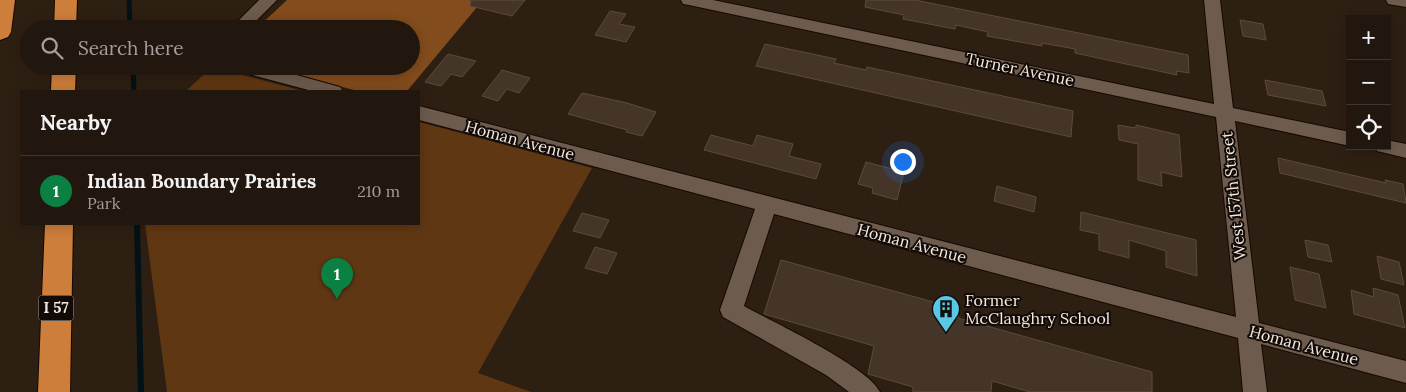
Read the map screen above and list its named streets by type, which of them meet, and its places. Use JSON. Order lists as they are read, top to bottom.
{
  "streets": {
    "highway": ["I 57"],
    "street": ["Turner Avenue", "Homan Avenue", "West 157th Street"]
  },
  "crossings": [
    ["Turner Avenue", "West 157th Street"],
    ["Homan Avenue", "West 157th Street"]
  ],
  "places": {
    "building": ["Former McClaughry School"]
  },
  "page": {
    "map_buttons": ["+", "−"],
    "search": "Search here",
    "heading": "Nearby",
    "list": [
      {
        "mark": "1",
        "name": "Indian Boundary Prairies",
        "note": "Park",
        "value": "210 m"
      }
    ],
    "pins": "1"
  }
}
